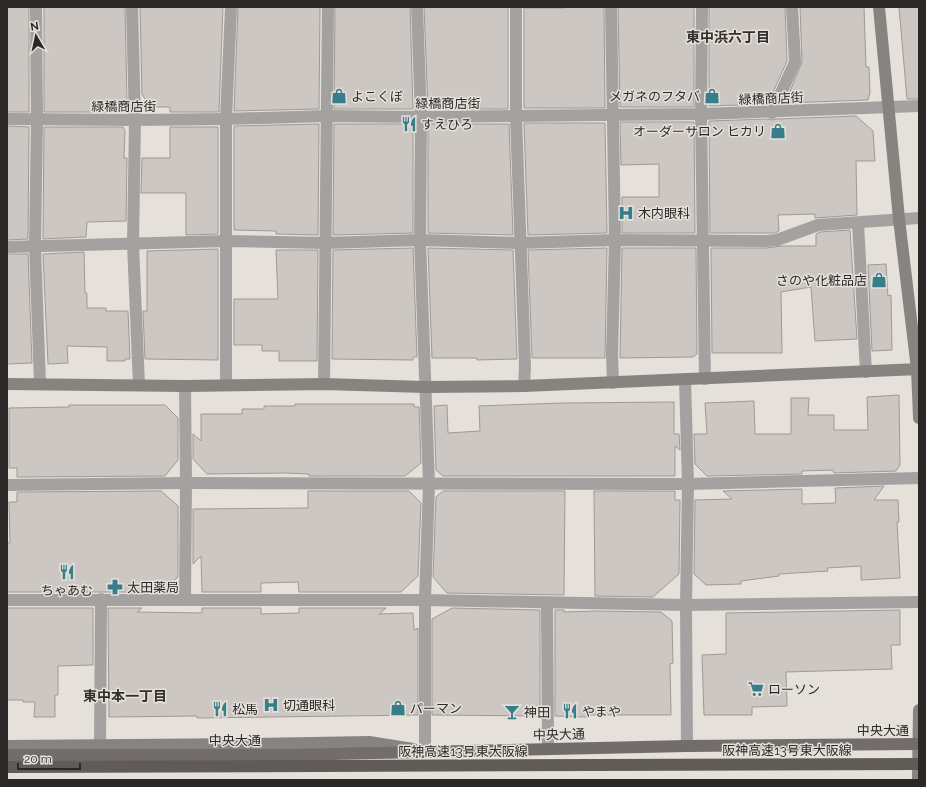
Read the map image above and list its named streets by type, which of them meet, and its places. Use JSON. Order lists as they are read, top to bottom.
{
  "streets": {
    "highway": ["阪神高速13号東大阪線"],
    "main road": ["中央大通"],
    "street": ["緑橋商店街"]
  },
  "districts": ["東中浜六丁目", "東中本一丁目"],
  "places": {
    "shop": [
      "よこくぼ",
      "メガネのフタバ",
      "オーダーサロン ヒカリ",
      "さのや化粧品店",
      "パーマン"
    ],
    "restaurant": [
      "すえひろ",
      "ちゃあむ",
      "松馬",
      "やまや"
    ],
    "hospital": ["木内眼科", "切通眼科"],
    "pharmacy": ["太田薬局"],
    "supermarket": ["ローソン"],
    "bar": ["神田"]
  },
  "scale_bar": "20 m",
  "north": "top"
}
